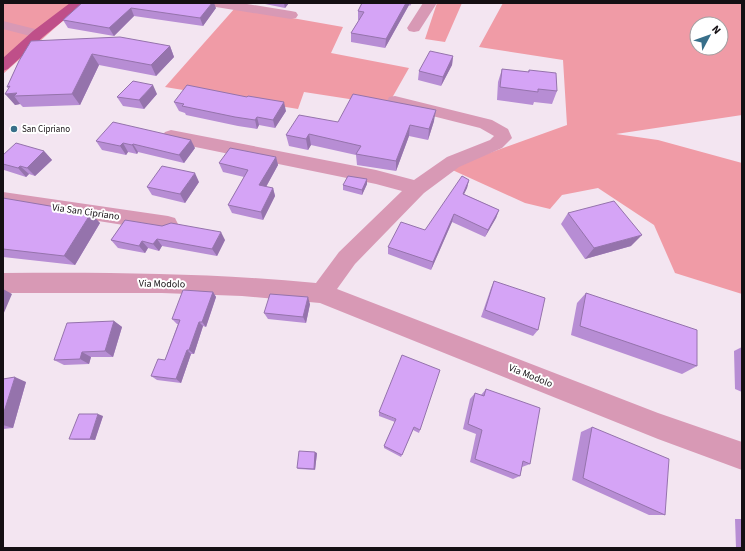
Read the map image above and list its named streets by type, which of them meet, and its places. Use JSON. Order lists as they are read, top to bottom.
{
  "streets": {
    "street": ["Via San Cipriano", "Via Modolo"]
  },
  "places": ["San Cipriano"],
  "north": "top right"
}
